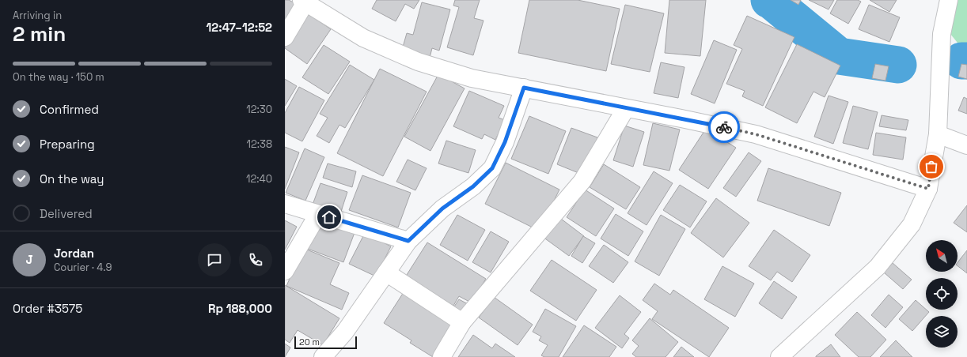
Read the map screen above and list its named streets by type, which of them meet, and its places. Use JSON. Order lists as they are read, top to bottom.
{
  "scale_bar": "20 m",
  "north": "top left",
  "page": {
    "heading": ["2 min", "Arriving in", "12:47–12:52"],
    "panel": [
      "Jordan",
      "Courier · 4.9",
      "Order #3575",
      "Rp 188,000"
    ],
    "bar": "On the way · 150 m",
    "list": [
      ["Confirmed", "12:30"],
      ["Preparing", "12:38"],
      ["On the way", "12:40"],
      "Delivered"
    ],
    "round": "J",
    "scale": "20 m"
  }
}
